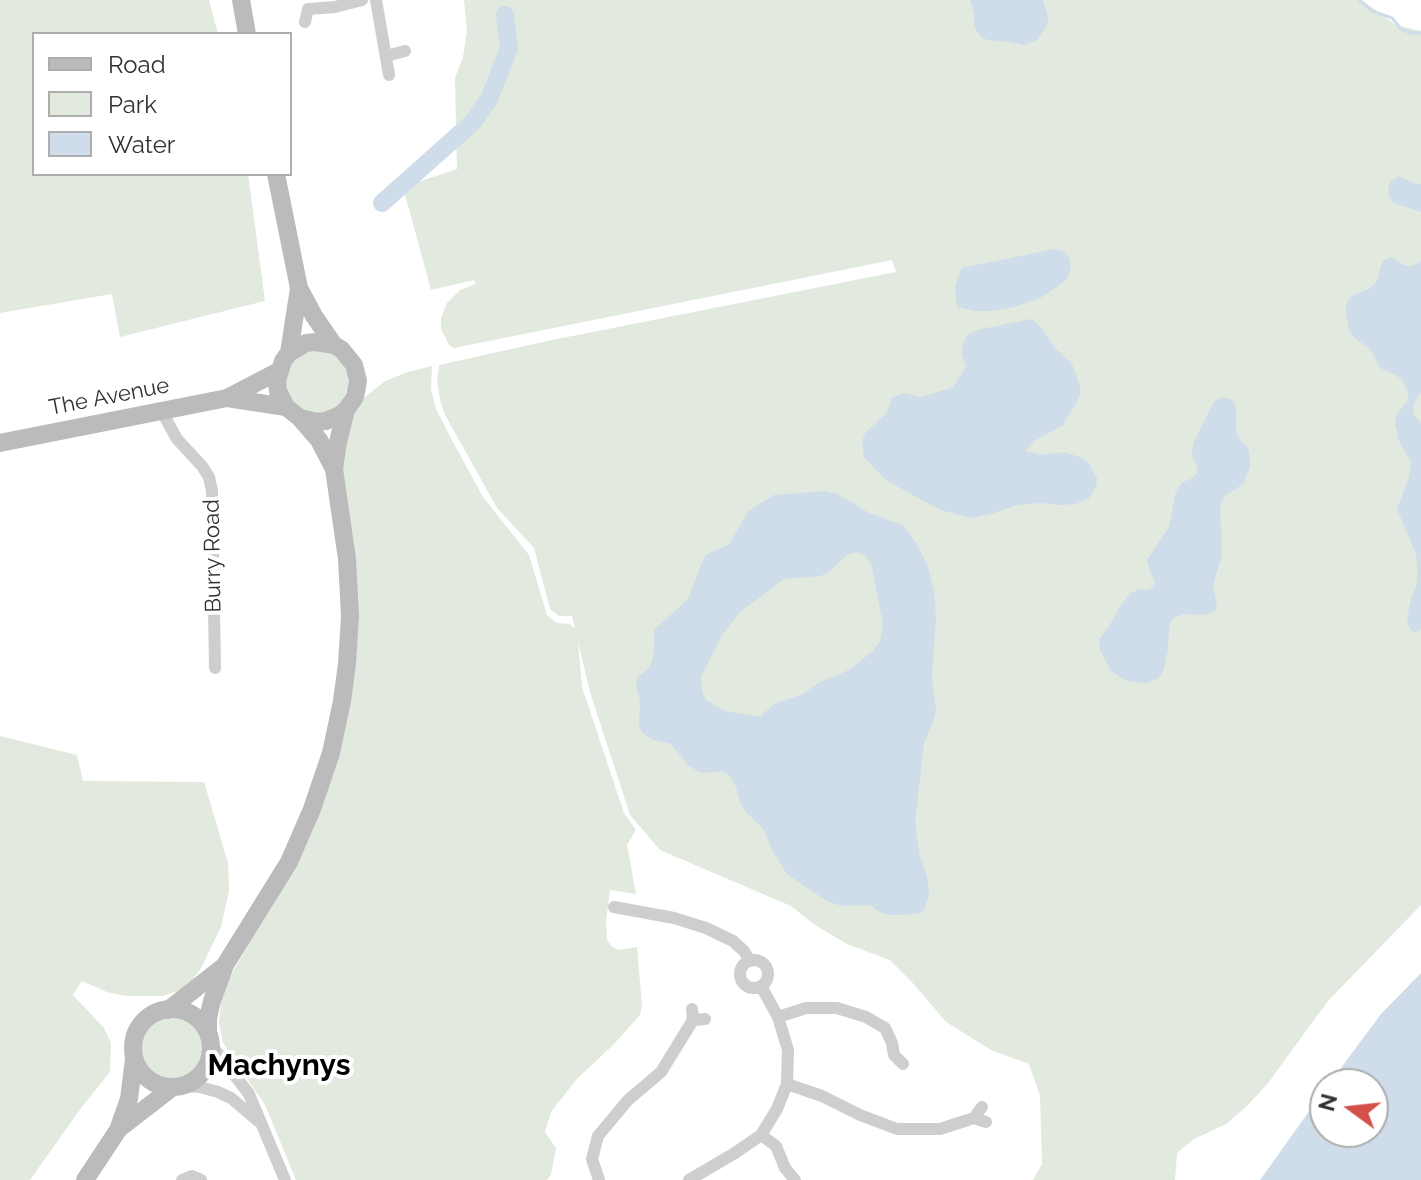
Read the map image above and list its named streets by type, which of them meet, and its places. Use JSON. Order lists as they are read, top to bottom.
{
  "streets": {
    "main road": ["The Avenue"],
    "street": ["Burry Road"]
  },
  "crossings": [
    ["The Avenue", "Burry Road"]
  ],
  "districts": ["Machynys"],
  "legend": ["Road", "Park", "Water"],
  "north": "left"
}
